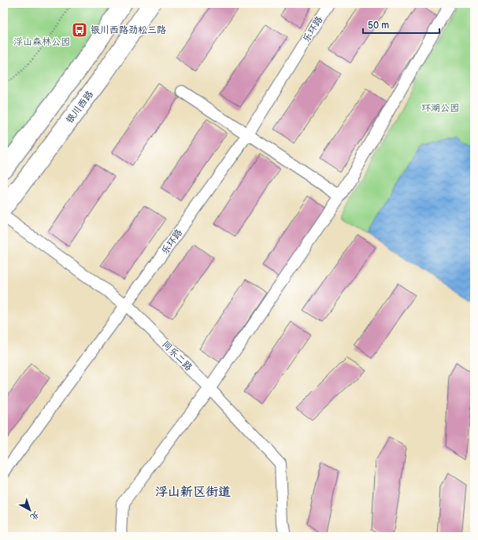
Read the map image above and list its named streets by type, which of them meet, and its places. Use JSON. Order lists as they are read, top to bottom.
{
  "streets": {
    "main road": ["银川西路"],
    "street": ["乐环路", "同乐二路"]
  },
  "crossings": [
    ["乐环路", "同乐二路"]
  ],
  "districts": ["浮山新区街道"],
  "parks": ["浮山森林公园", "环湖公园"],
  "places": {
    "bus stop": ["银川西路劲松三路"]
  },
  "scale_bar": "50 m",
  "north": "bottom right"
}
